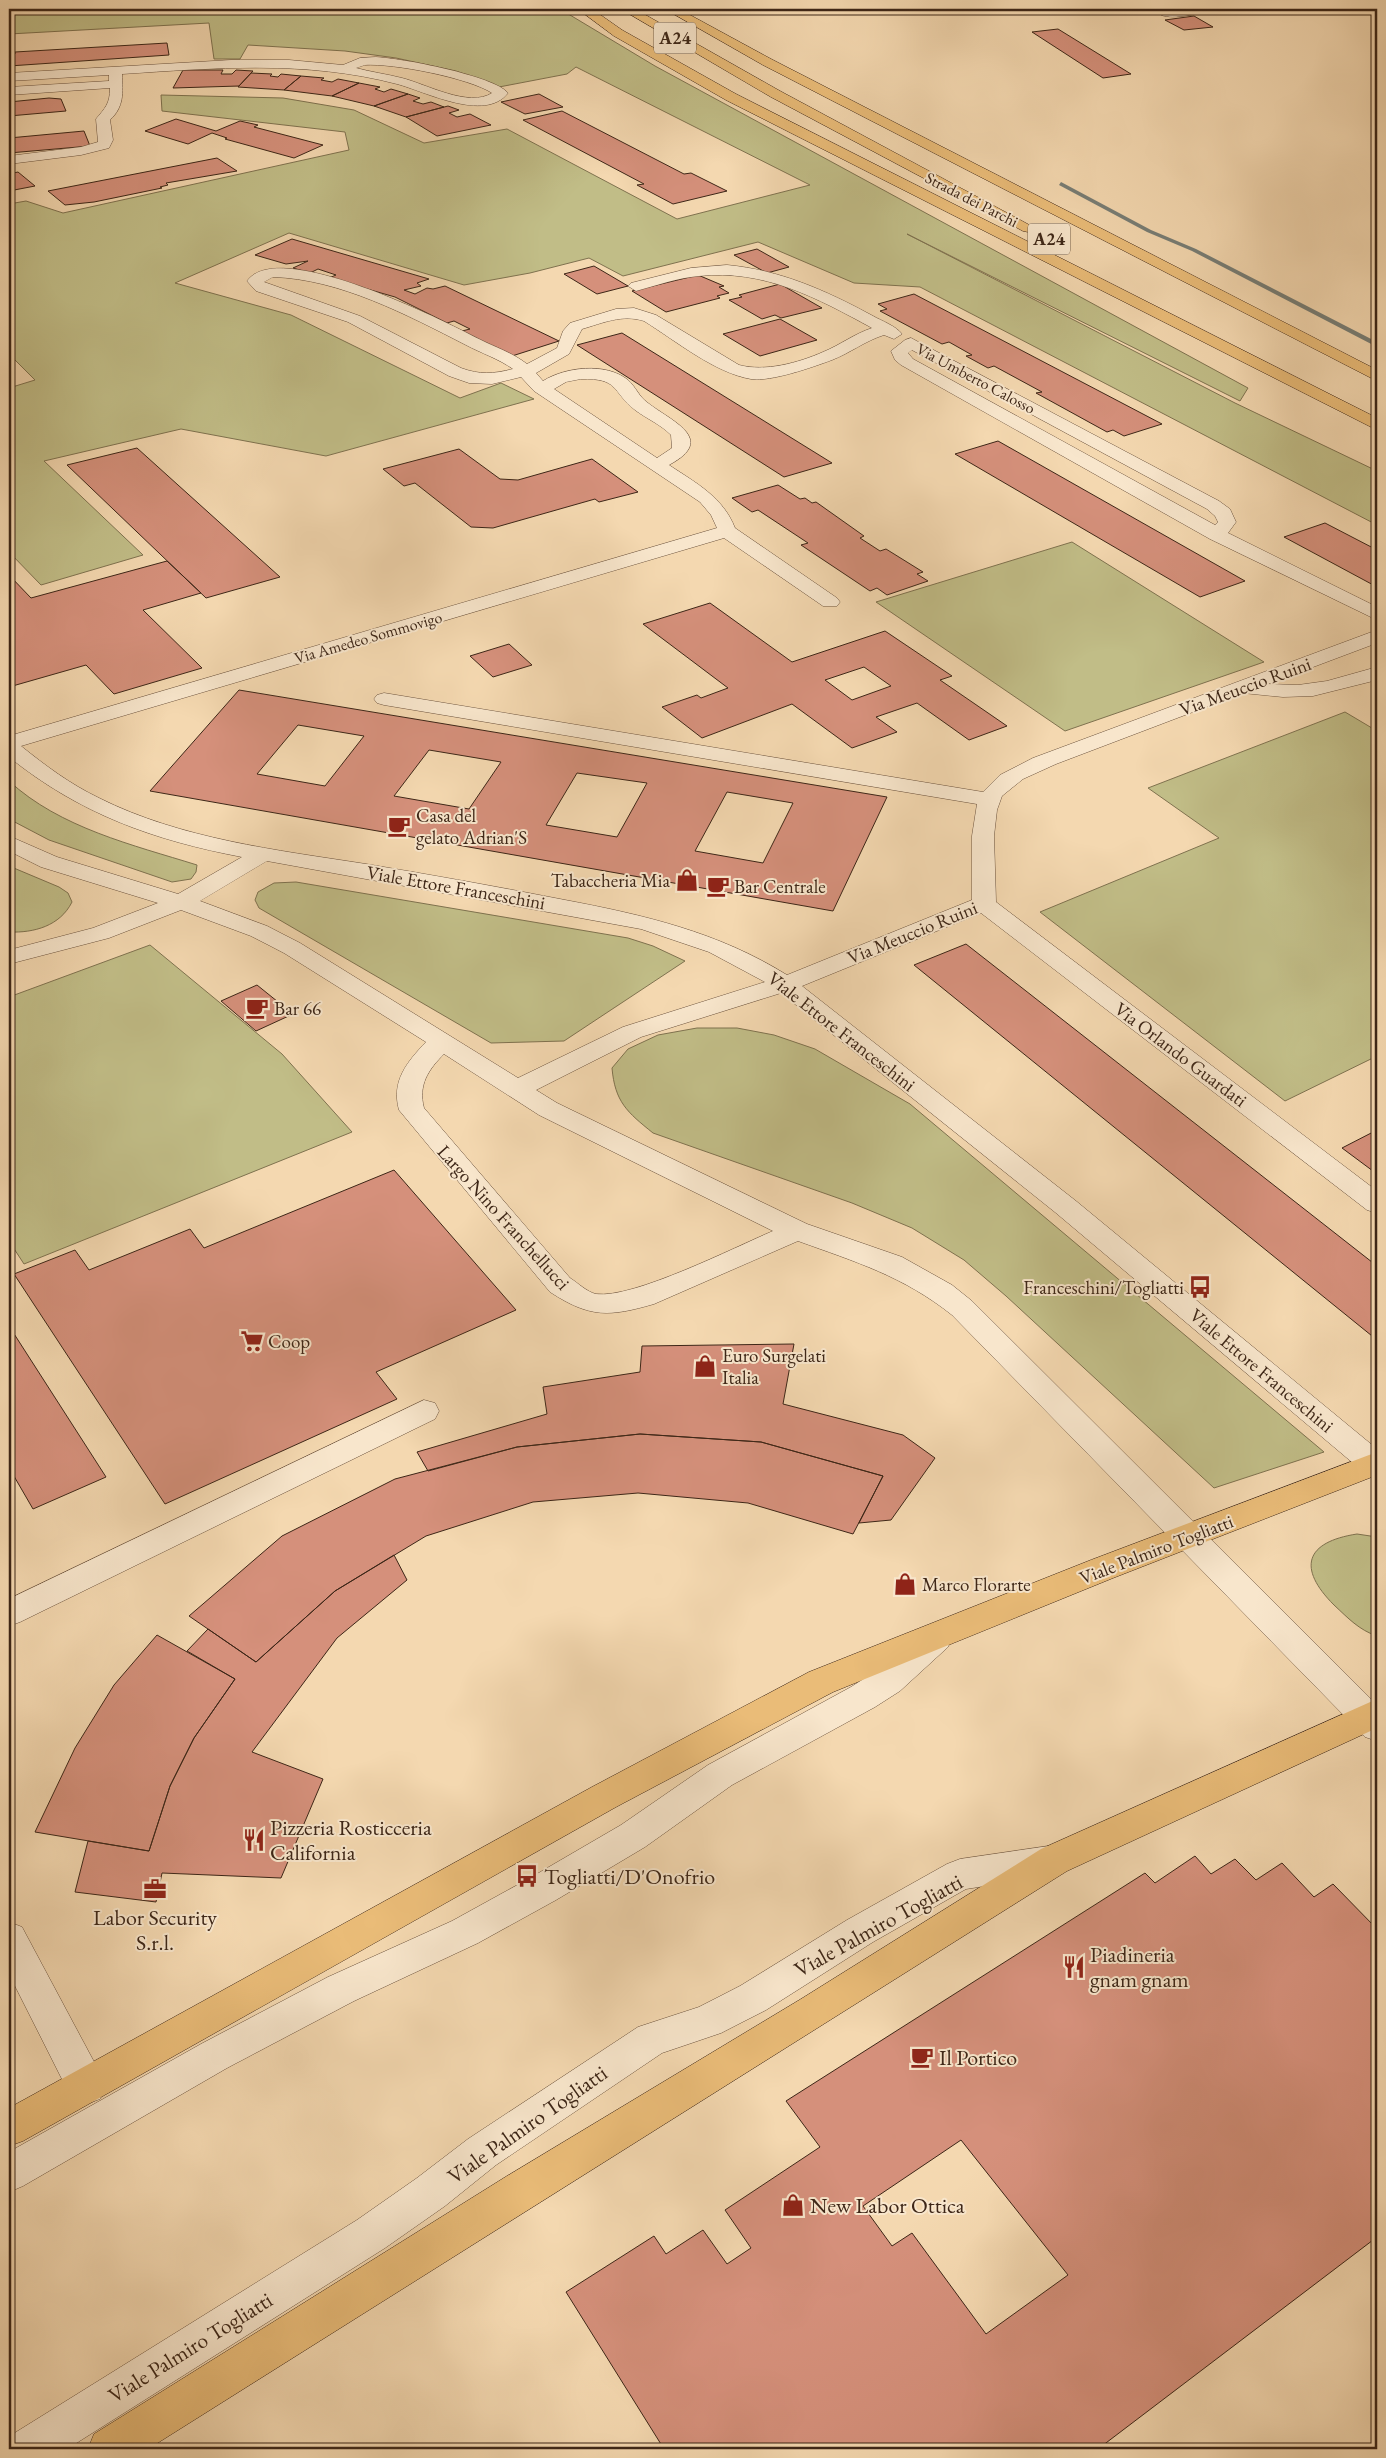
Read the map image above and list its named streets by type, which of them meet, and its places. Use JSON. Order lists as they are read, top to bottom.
{
  "streets": {
    "main road": ["A24", "Strada dei Parchi", "Viale Palmiro Togliatti"],
    "street": [
      "Via Umberto Calosso",
      "Via Amedeo Sommovigo",
      "Via Meuccio Ruini",
      "Viale Ettore Franceschini",
      "Via Orlando Guardati",
      "Largo Nino Franchellucci"
    ]
  },
  "crossings": [
    ["Via Meuccio Ruini", "Viale Ettore Franceschini"],
    ["Via Meuccio Ruini", "Via Orlando Guardati"],
    ["Viale Ettore Franceschini", "Viale Palmiro Togliatti"]
  ],
  "places": {
    "cafe": [
      "Casa del gelato Adrian'S",
      "Bar Centrale",
      "Bar 66",
      "Il Portico"
    ],
    "shop": [
      "Tabaccheria Mia",
      "Euro Surgelati Italia",
      "Marco Florarte",
      "New Labor Ottica"
    ],
    "bus stop": ["Franceschini/Togliatti", "Togliatti/D'Onofrio"],
    "supermarket": ["Coop"],
    "restaurant": ["Pizzeria Rosticceria California", "Piadineria gnam gnam"],
    "office": ["Labor Security S.r.l."]
  }
}
